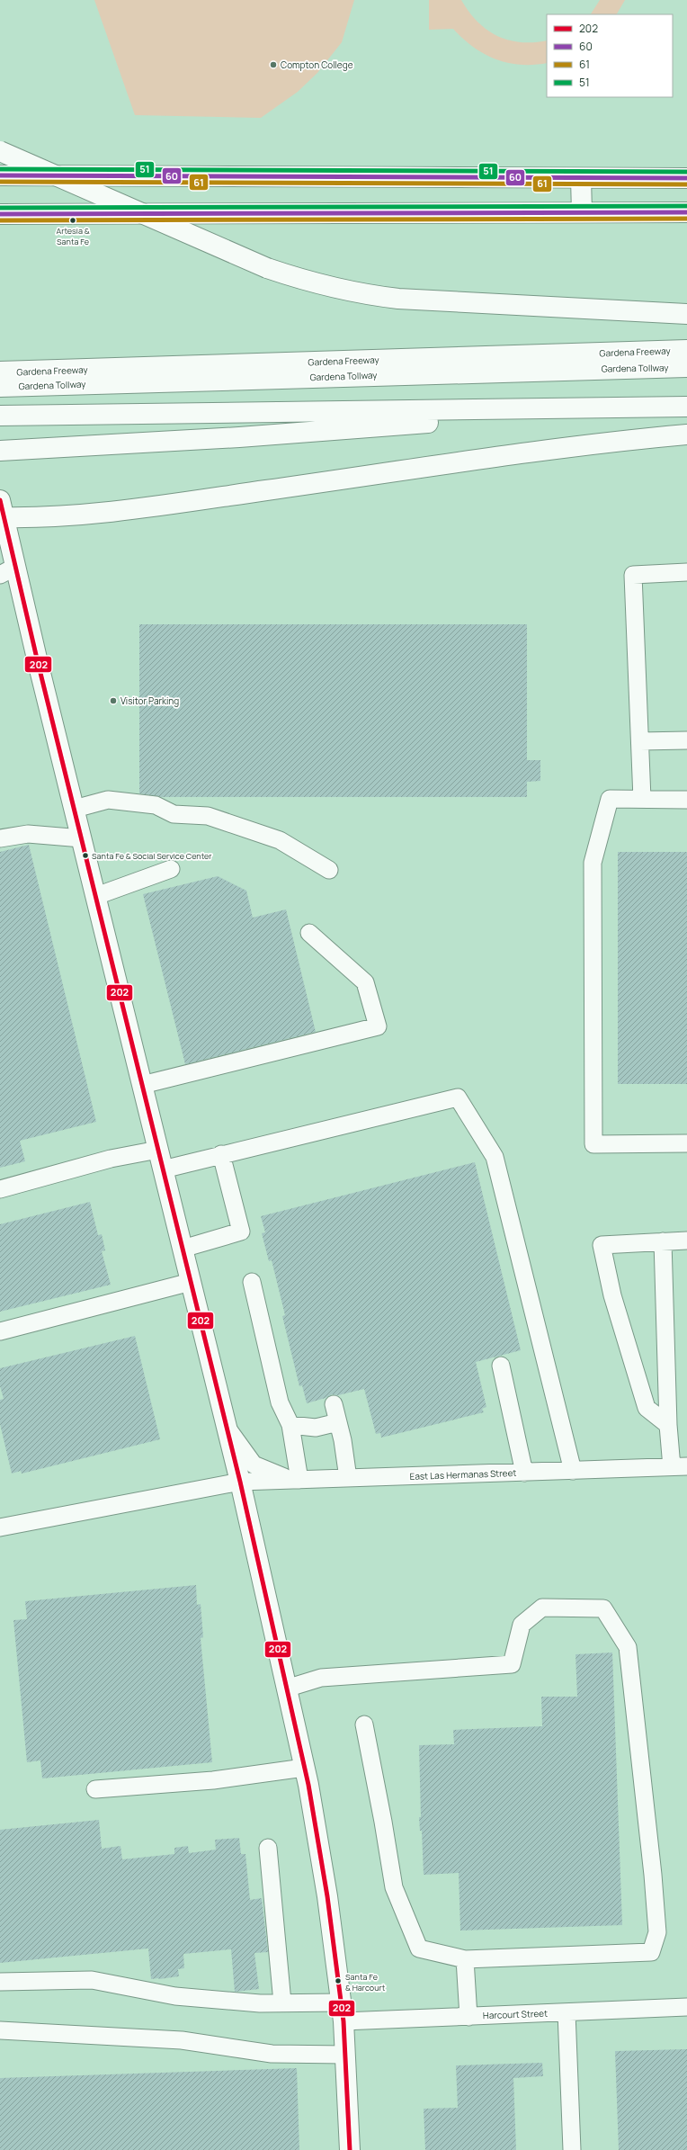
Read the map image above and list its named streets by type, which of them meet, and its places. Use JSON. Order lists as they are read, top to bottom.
{
  "streets": {
    "main road": ["Gardena Freeway", "Gardena Tollway"],
    "street": ["East Las Hermanas Street", "Harcourt Street"]
  },
  "crossings": [
    ["Gardena Freeway", "Gardena Tollway"]
  ],
  "places": [
    "Compton College",
    "Artesia & Santa Fe",
    "Visitor Parking",
    "Santa Fe & Social Service Center",
    "Santa Fe & Harcourt"
  ],
  "lines": [
    "transit line 51",
    "transit line 60",
    "transit line 61",
    "transit line 202"
  ],
  "legend": [
    "202",
    "60",
    "61",
    "51"
  ]
}
